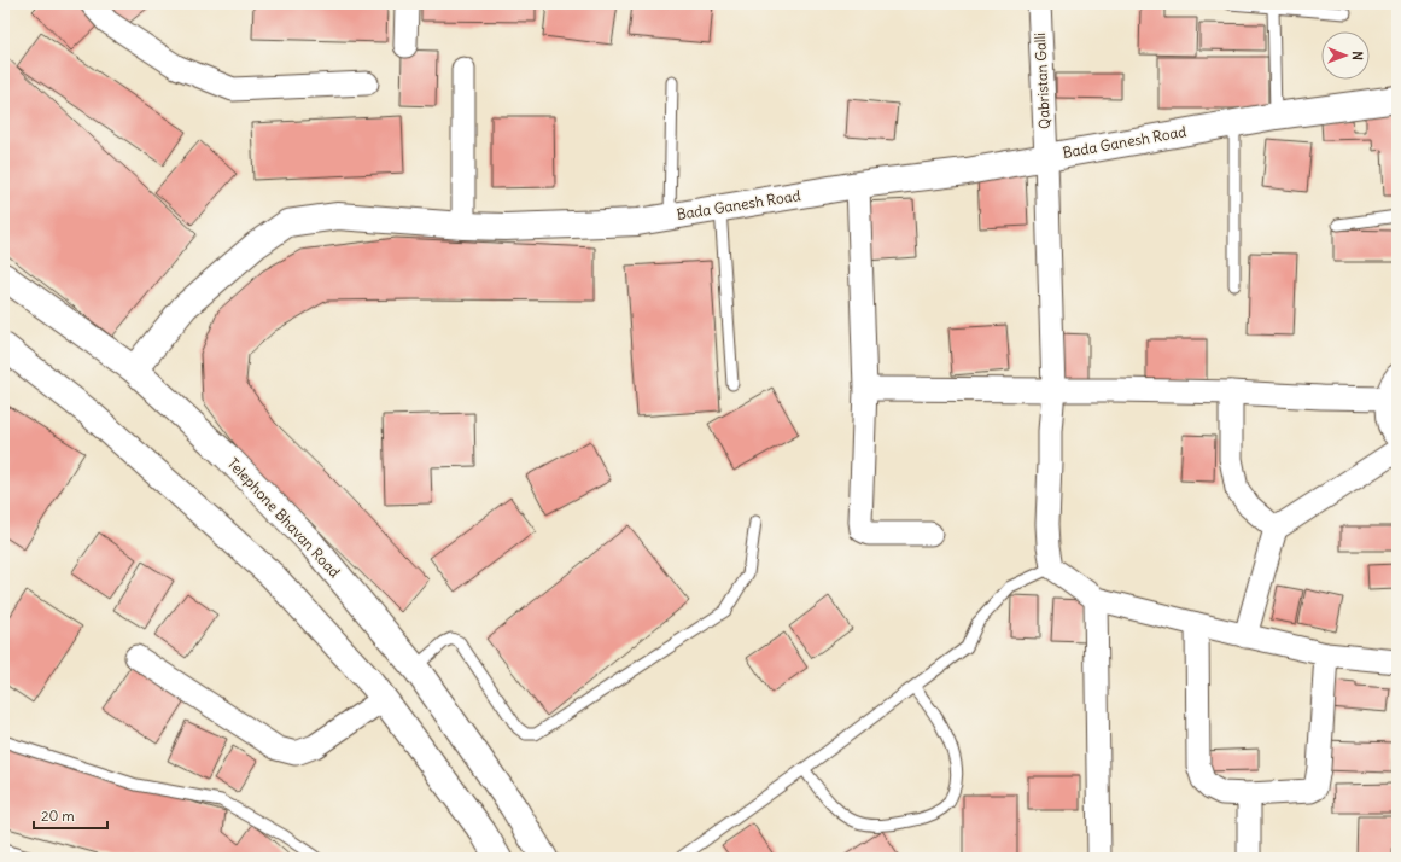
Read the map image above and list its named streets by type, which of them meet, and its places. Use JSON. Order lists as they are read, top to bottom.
{
  "streets": {
    "main road": ["Bada Ganesh Road", "Telephone Bhavan Road"],
    "street": ["Qabristan Galli"]
  },
  "crossings": [
    ["Qabristan Galli", "Bada Ganesh Road"],
    ["Bada Ganesh Road", "Telephone Bhavan Road"]
  ],
  "scale_bar": "20 m",
  "north": "right"
}
